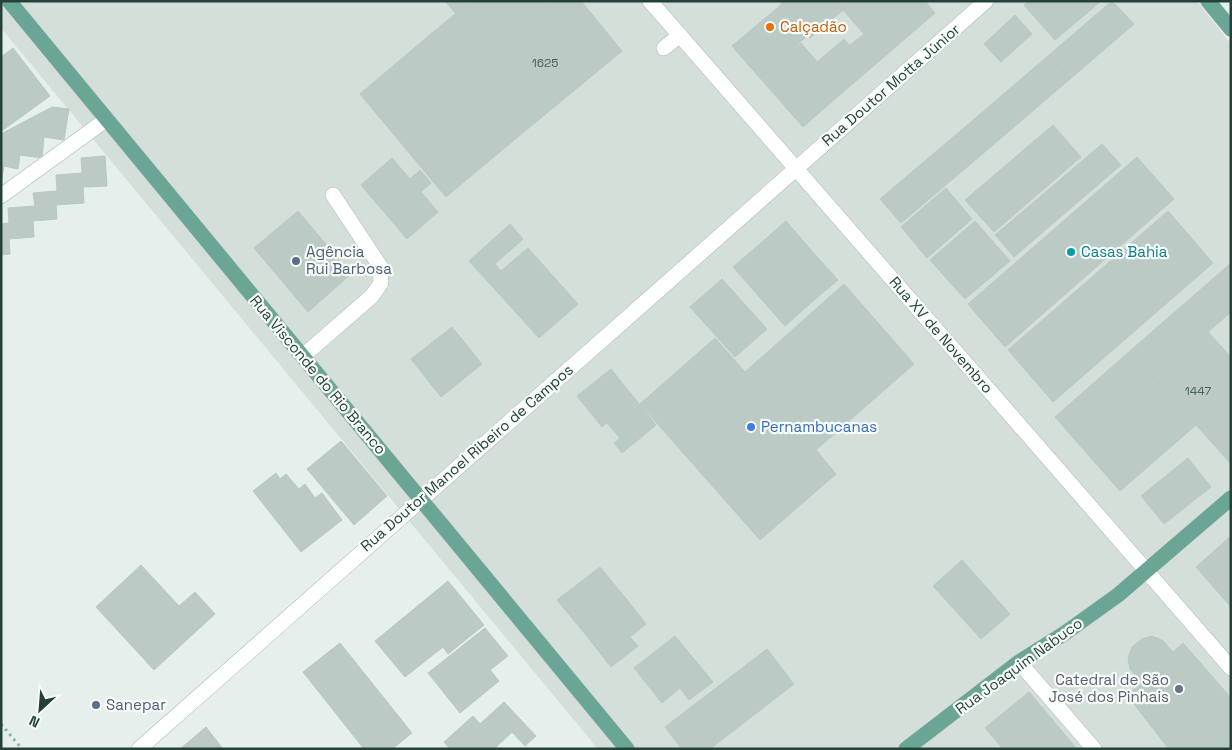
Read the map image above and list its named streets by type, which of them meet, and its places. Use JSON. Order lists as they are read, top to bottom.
{
  "streets": {
    "main road": ["Rua Visconde do Rio Branco", "Rua Joaquim Nabuco"],
    "street": ["Rua Doutor Motta Júnior", "Rua XV de Novembro", "Rua Doutor Manoel Ribeiro de Campos"]
  },
  "crossings": [
    ["Rua Doutor Motta Júnior", "Rua XV de Novembro"],
    ["Rua Doutor Motta Júnior", "Rua Doutor Manoel Ribeiro de Campos"],
    ["Rua XV de Novembro", "Rua Doutor Manoel Ribeiro de Campos"],
    ["Rua XV de Novembro", "Rua Joaquim Nabuco"],
    ["Rua Visconde do Rio Branco", "Rua Doutor Manoel Ribeiro de Campos"]
  ],
  "places": [
    "Calçadão",
    "Casas Bahia",
    "Agência Rui Barbosa",
    "Pernambucanas",
    "Catedral de São José dos Pinhais",
    "Sanepar"
  ],
  "house_numbers": ["1625", "1447"],
  "north": "bottom left"
}
